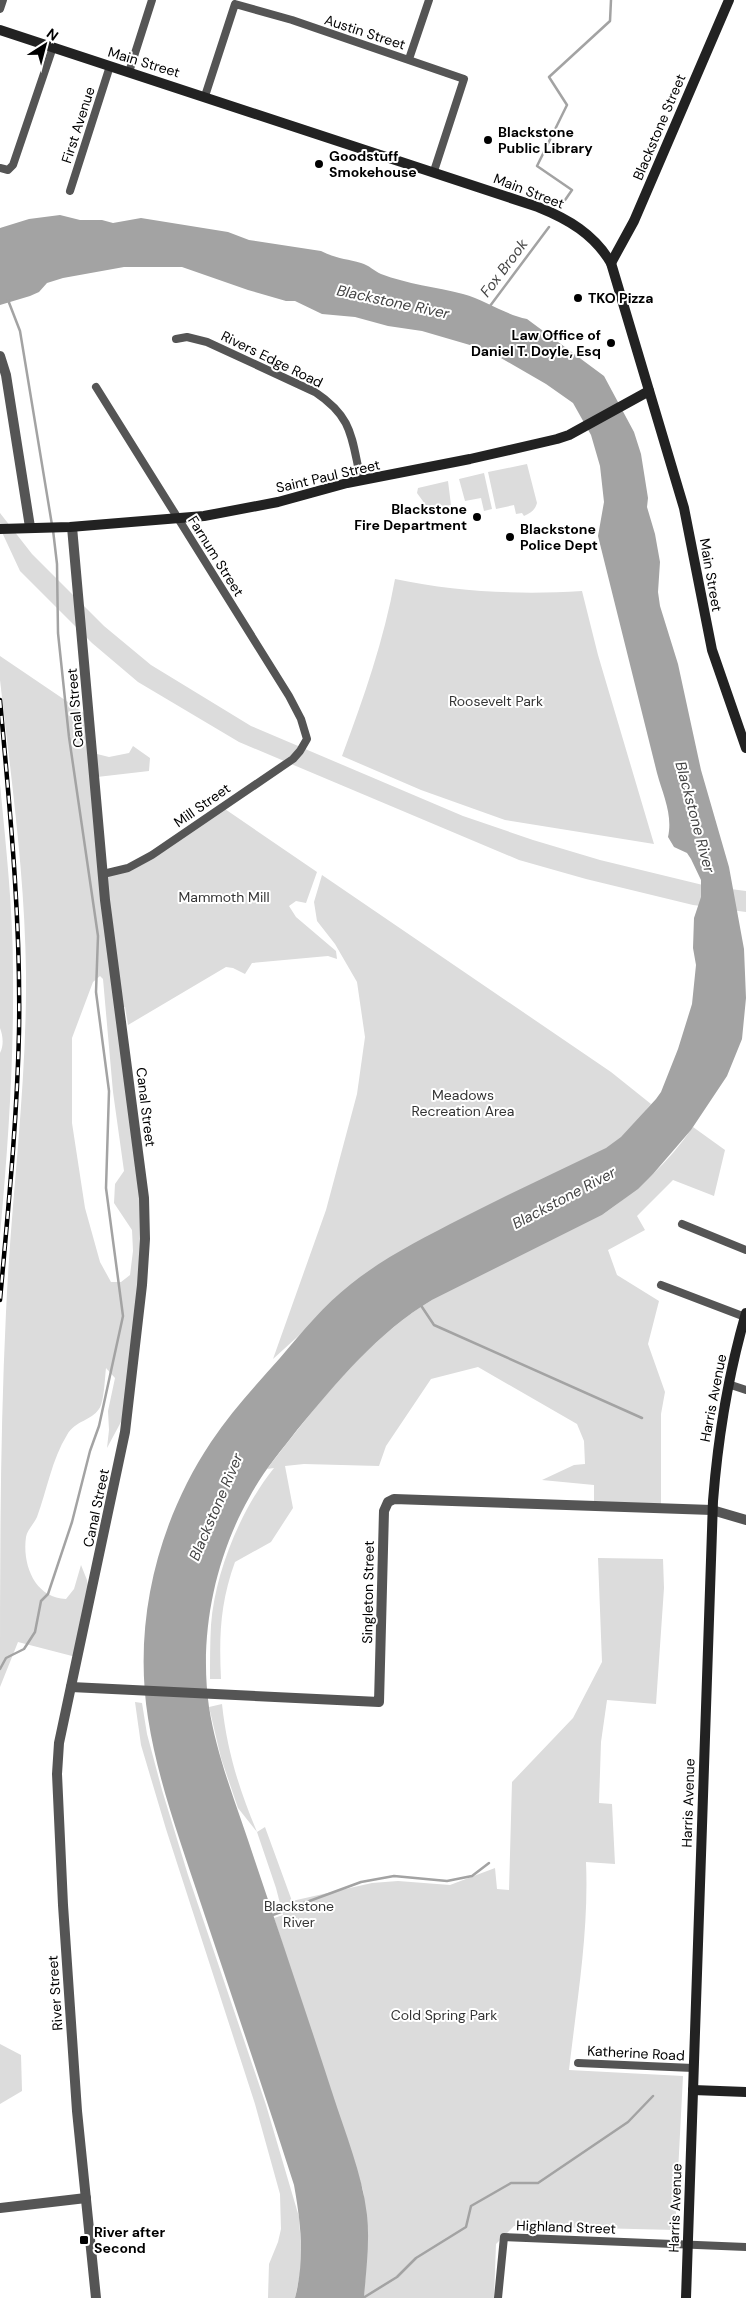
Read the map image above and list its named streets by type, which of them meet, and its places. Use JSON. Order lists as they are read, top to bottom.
{
  "streets": {
    "main road": [
      "Main Street",
      "Blackstone Street",
      "Saint Paul Street",
      "Harris Avenue"
    ],
    "street": [
      "Austin Street",
      "First Avenue",
      "Rivers Edge Road",
      "Farnum Street",
      "Canal Street",
      "Mill Street",
      "Singleton Street",
      "River Street",
      "Katherine Road",
      "Highland Street"
    ]
  },
  "crossings": [
    ["Austin Street", "Main Street"],
    ["Main Street", "First Avenue"],
    ["Main Street", "Blackstone Street"],
    ["Main Street", "Saint Paul Street"],
    ["Rivers Edge Road", "Saint Paul Street"],
    ["Saint Paul Street", "Farnum Street"],
    ["Saint Paul Street", "Canal Street"],
    ["Farnum Street", "Mill Street"],
    ["Canal Street", "Mill Street"],
    ["Canal Street", "Singleton Street"],
    ["Canal Street", "River Street"],
    ["Harris Avenue", "Singleton Street"],
    ["Harris Avenue", "Katherine Road"],
    ["Harris Avenue", "Highland Street"],
    ["Singleton Street", "River Street"]
  ],
  "water": ["Fox Brook", "Blackstone River"],
  "parks": [
    "Roosevelt Park",
    "Mammoth Mill",
    "Meadows Recreation Area",
    "Blackstone River",
    "Cold Spring Park"
  ],
  "places": {
    "other": [
      "Blackstone Public Library",
      "Goodstuff Smokehouse",
      "TKO Pizza",
      "Law Office of Daniel T. Doyle, Esq",
      "Blackstone Fire Department",
      "Blackstone Police Dept"
    ],
    "transit": ["River after Second"]
  },
  "north": "top right"
}
